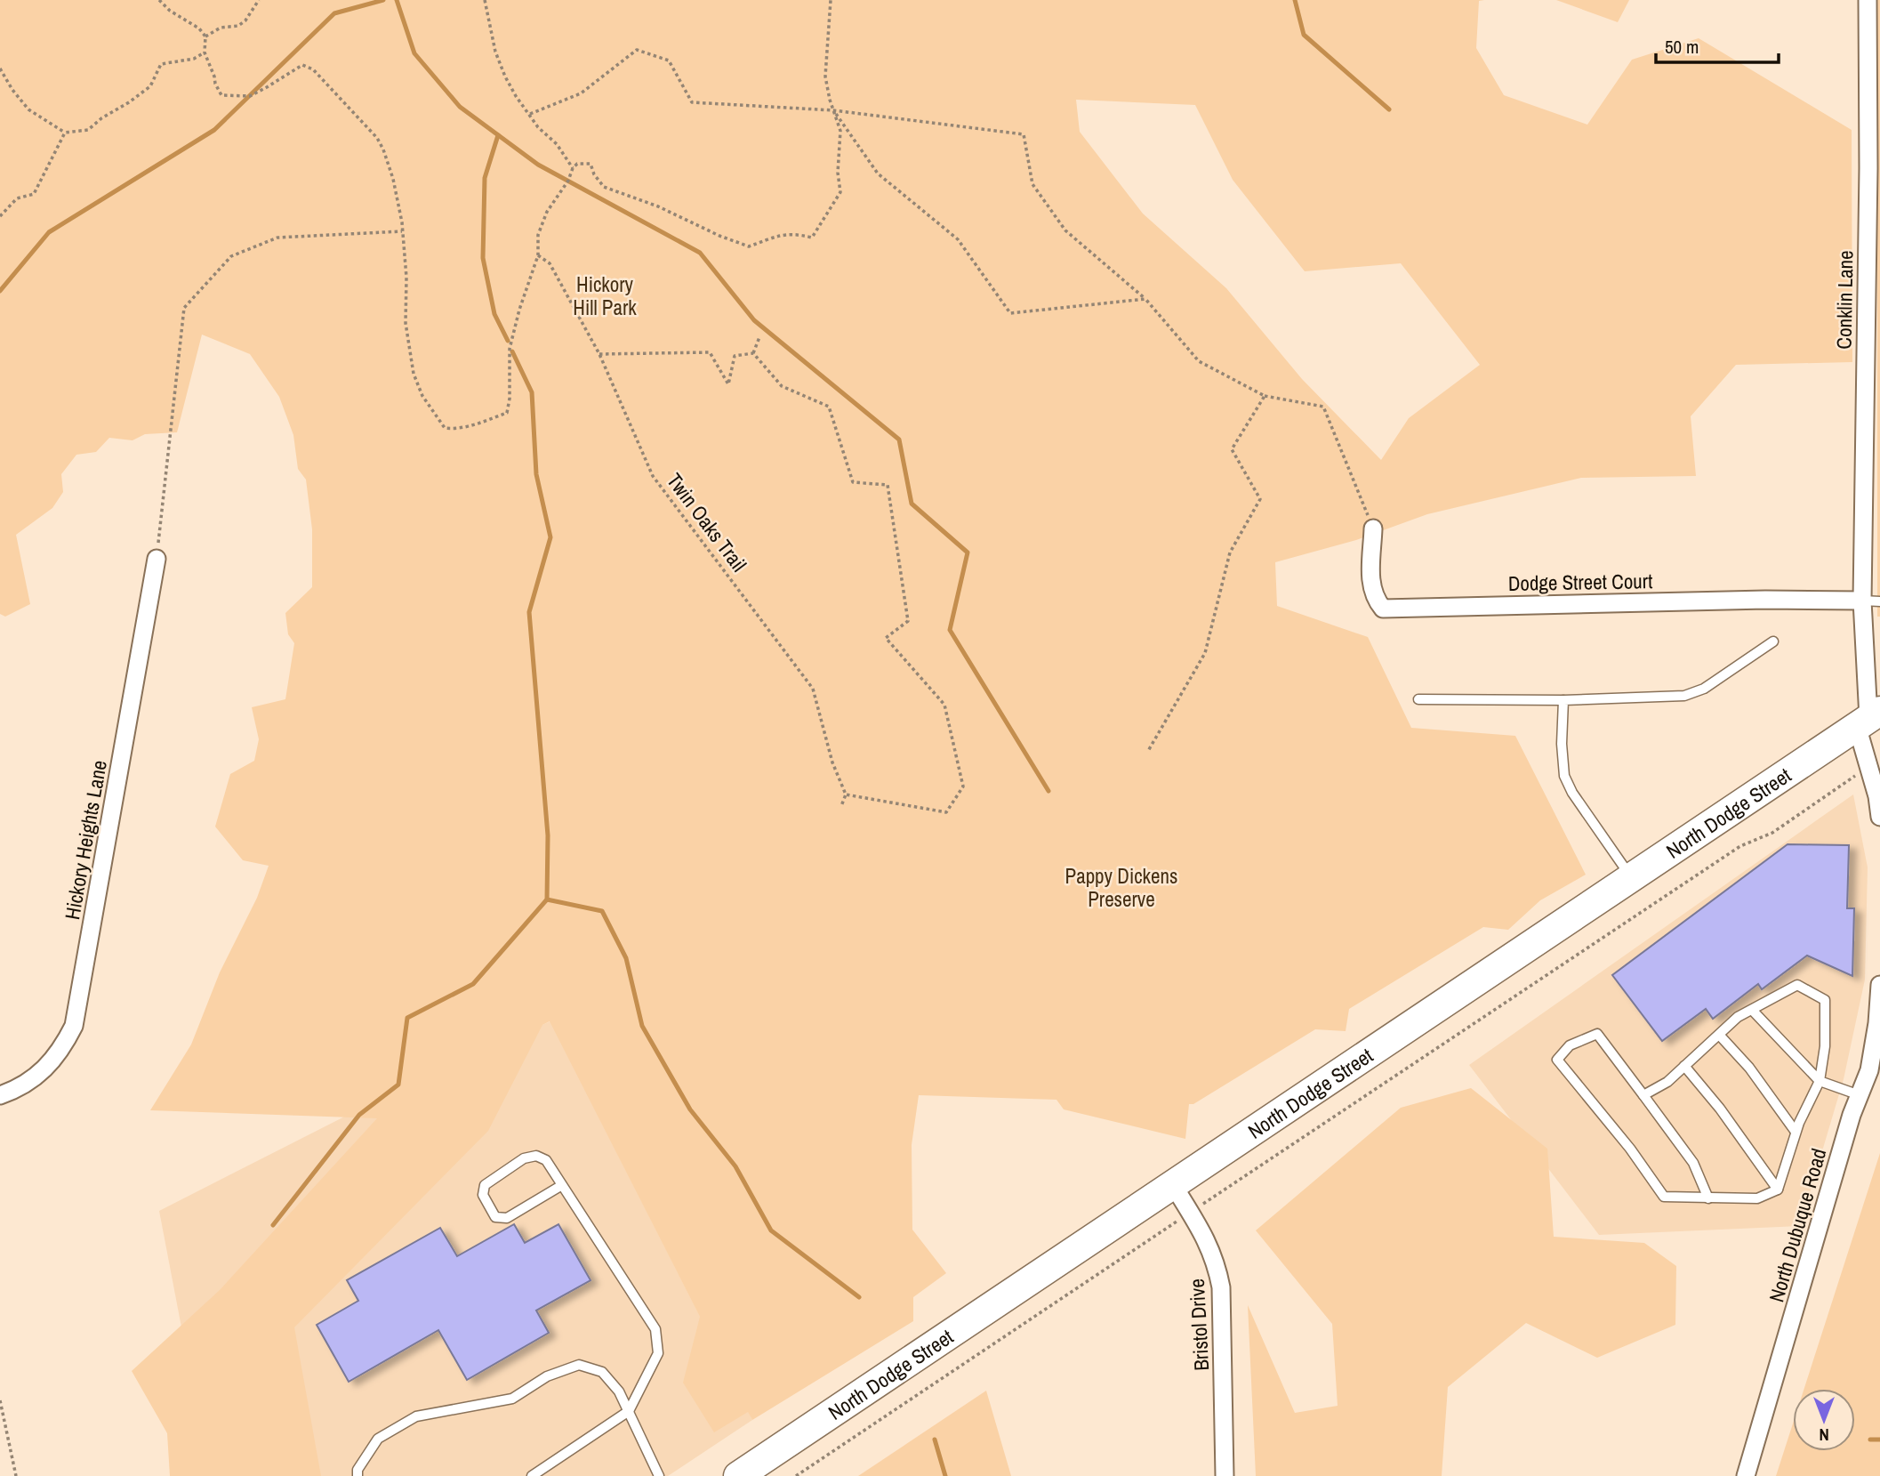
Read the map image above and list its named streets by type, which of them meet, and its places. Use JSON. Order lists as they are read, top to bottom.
{
  "streets": {
    "main road": ["North Dodge Street"],
    "street": [
      "Conklin Lane",
      "Dodge Street Court",
      "Hickory Heights Lane",
      "North Dubuque Road",
      "Bristol Drive"
    ],
    "path": ["Twin Oaks Trail"]
  },
  "crossings": [
    ["Conklin Lane", "Dodge Street Court"],
    ["Conklin Lane", "North Dodge Street"],
    ["North Dodge Street", "Bristol Drive"]
  ],
  "parks": ["Hickory Hill Park", "Pappy Dickens Preserve"],
  "scale_bar": "50 m",
  "north": "bottom"
}
